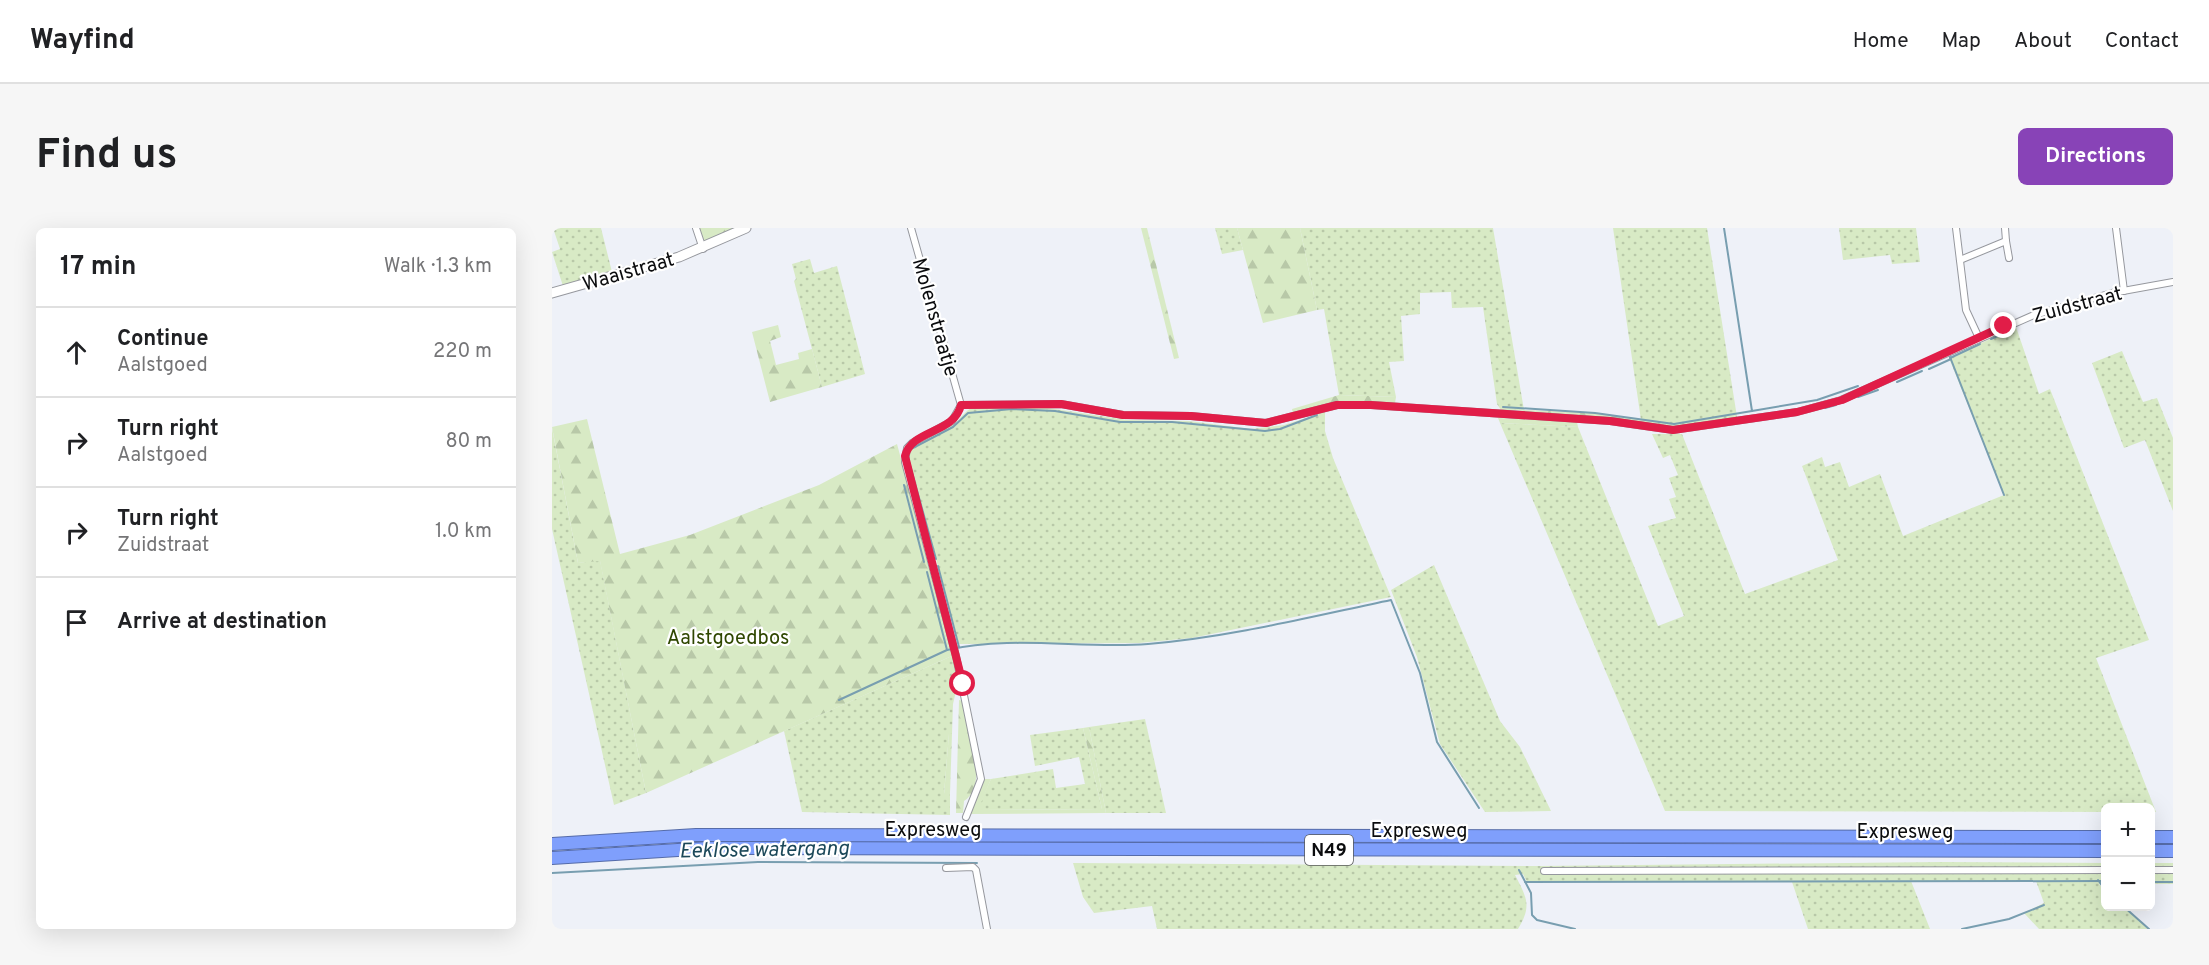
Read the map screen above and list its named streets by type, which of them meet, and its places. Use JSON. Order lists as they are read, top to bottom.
{
  "streets": {
    "highway": ["Expresweg", "N49"],
    "street": ["Waaistraat", "Zuidstraat", "Molenstraatje"]
  },
  "crossings": [
    ["Zuidstraat", "Molenstraatje"]
  ],
  "water": ["Eeklose watergang"],
  "parks": ["Aalstgoedbos"],
  "page": {
    "header": "Wayfind",
    "nav": [
      "Home",
      "Map",
      "About",
      "Contact"
    ],
    "buttons": "Directions",
    "title": "Find us",
    "heading": ["17 min", "Walk · 1.3 km"],
    "list": [
      ["Continue", "Aalstgoed", "220 m"],
      ["Turn right", "Aalstgoed", "80 m"],
      ["Turn right", "Zuidstraat", "1.0 km"],
      "Arrive at destination"
    ],
    "map_buttons": ["+", "−"]
  }
}
